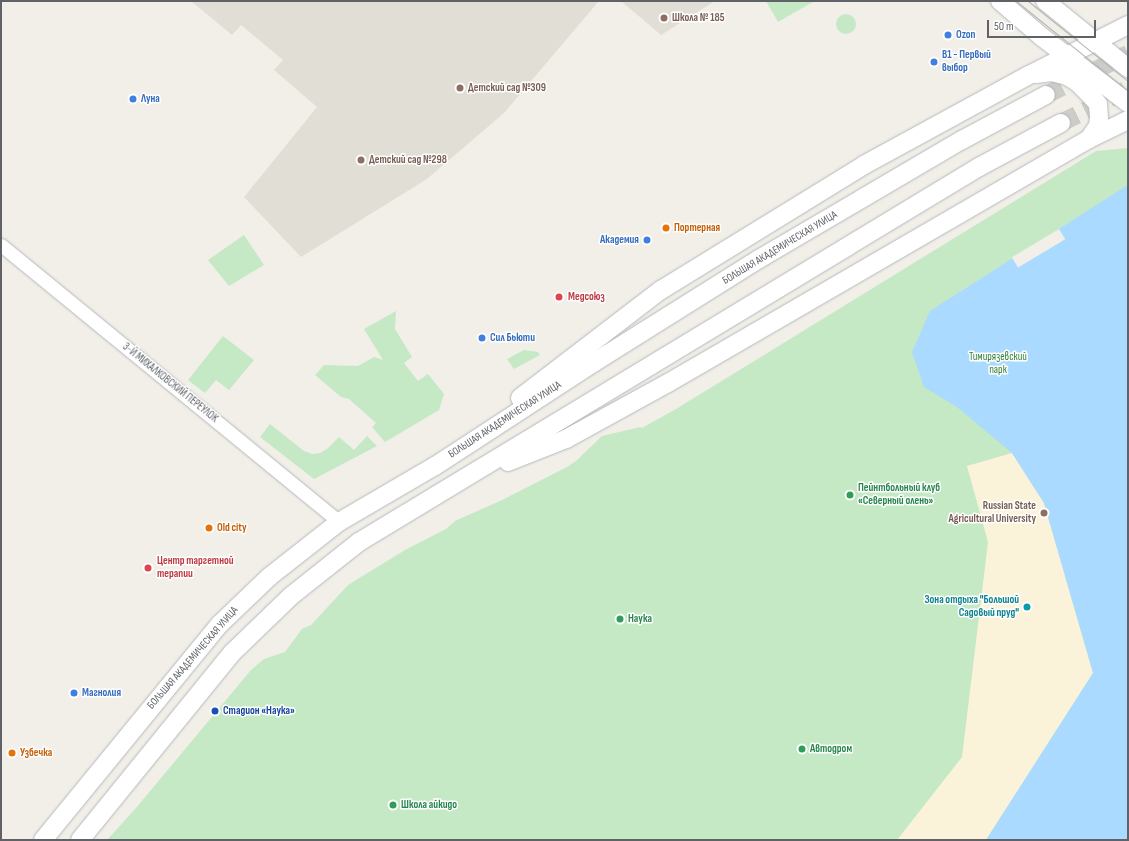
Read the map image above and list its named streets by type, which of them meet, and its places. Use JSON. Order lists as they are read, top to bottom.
{
  "streets": {
    "main road": ["БОЛЬШАЯ АКАДЕМИЧЕСКАЯ УЛИЦА"],
    "street": ["3-Й МИХАЛКОВСКИЙ ПЕРЕУЛОК"]
  },
  "crossings": [
    ["БОЛЬШАЯ АКАДЕМИЧЕСКАЯ УЛИЦА", "3-Й МИХАЛКОВСКИЙ ПЕРЕУЛОК"]
  ],
  "parks": ["Тимирязевский парк"],
  "places": [
    "Школа № 185",
    "Ozon",
    "В1 - Первый выбор",
    "Детский сад №309",
    "Луна",
    "Детский сад №298",
    "Портерная",
    "Академия",
    "Медсоюз",
    "Сил Бьюти",
    "Пейнтбольный клуб «Северный олень»",
    "Russian State Agricultural University",
    "Old city",
    "Центр таргетной терапии",
    "Зона отдыха \"Большой Садовый пруд\"",
    "Наука",
    "Магнолия",
    "Стадион «Наука»",
    "Автодром",
    "Узбечка",
    "Школа айкидо"
  ],
  "scale_bar": "50 m"
}
